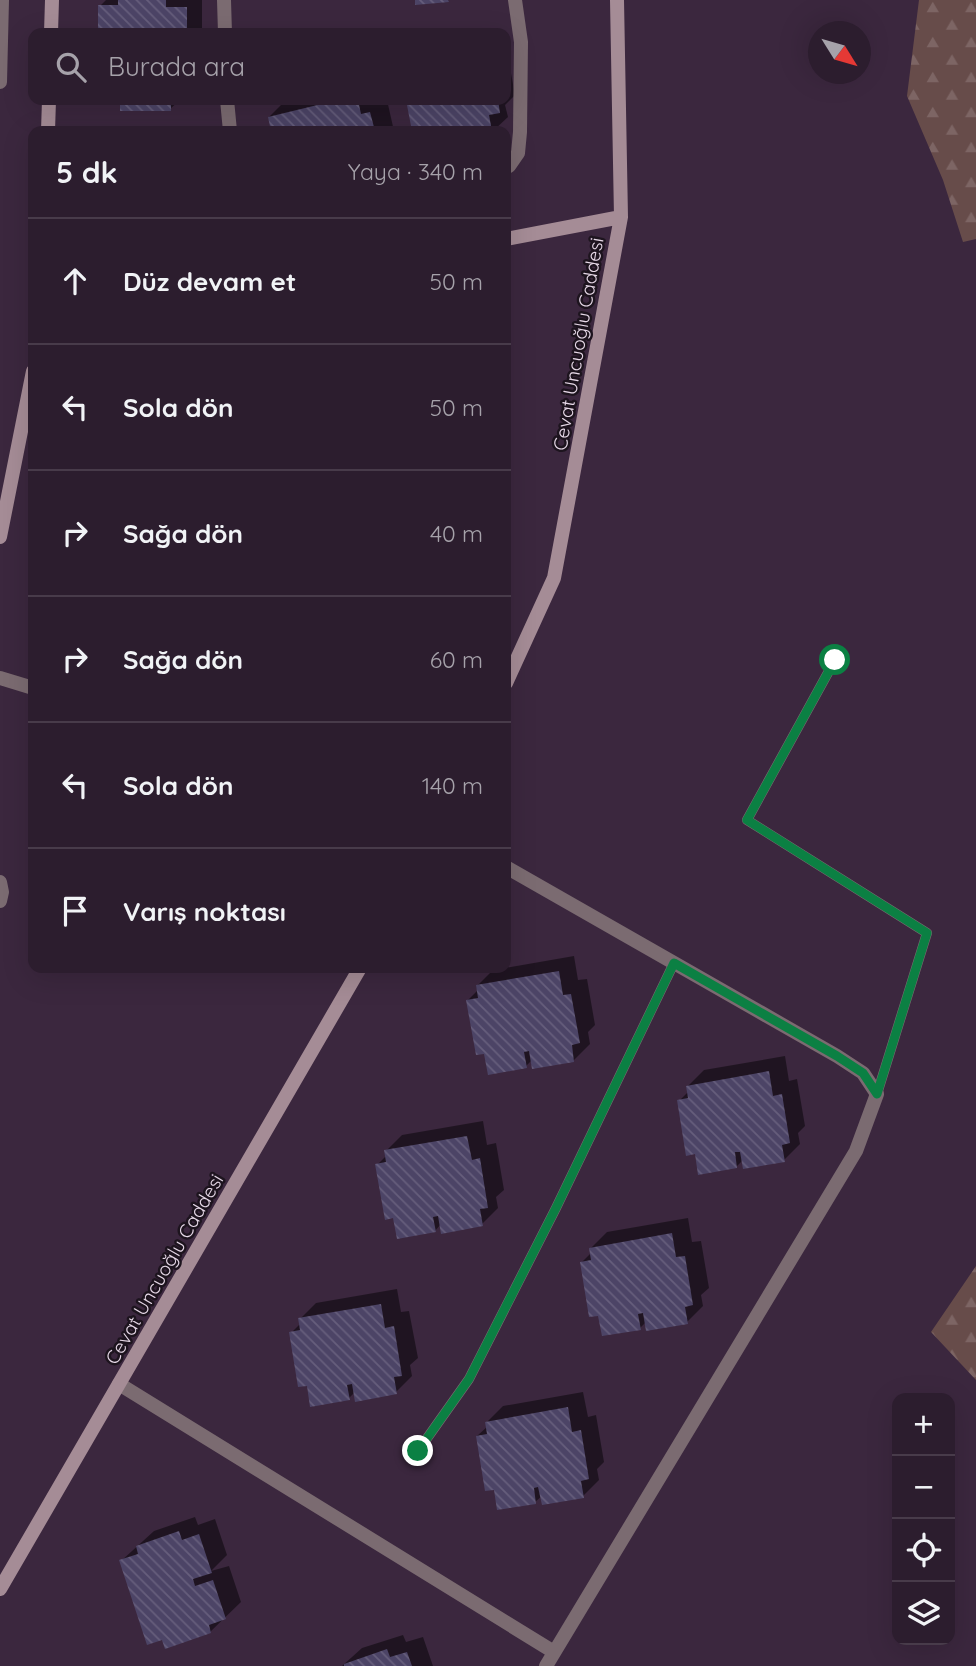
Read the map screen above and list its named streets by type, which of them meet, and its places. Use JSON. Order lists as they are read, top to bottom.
{
  "streets": {
    "street": ["Cevat Uncuoğlu Caddesi"]
  },
  "north": "bottom right",
  "page": {
    "search": "Burada ara",
    "heading": ["5 dk", "Yaya · 340 m"],
    "list": [
      ["Düz devam et", "50 m"],
      ["Sola dön", "50 m"],
      ["Sağa dön", "40 m"],
      ["Sağa dön", "60 m"],
      ["Sola dön", "140 m"],
      "Varış noktası"
    ],
    "map_buttons": ["+", "−"]
  }
}
